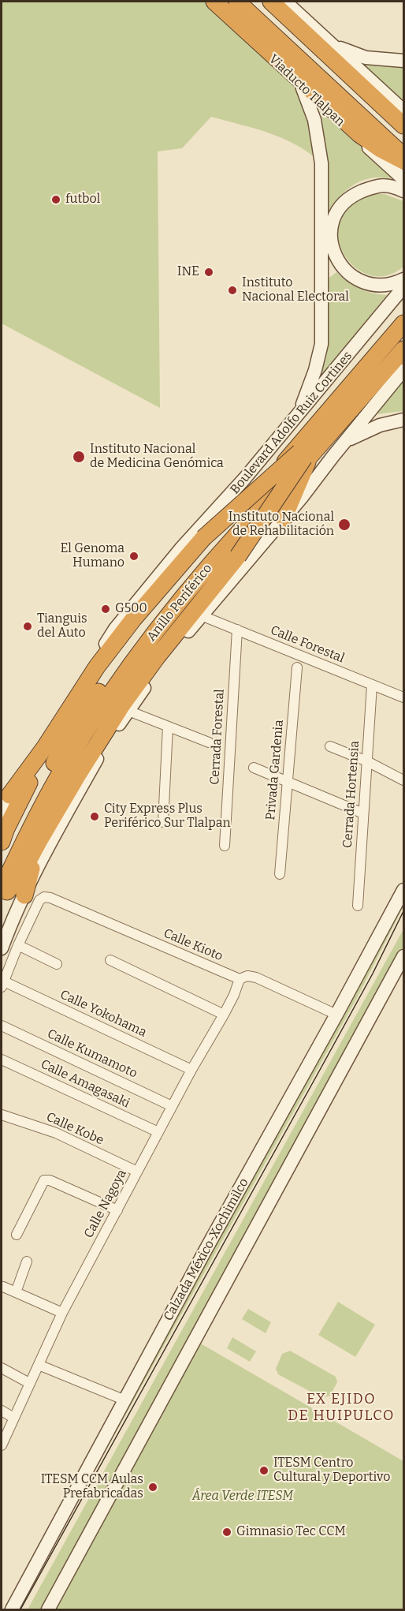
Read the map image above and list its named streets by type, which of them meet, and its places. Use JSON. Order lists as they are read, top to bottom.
{
  "streets": {
    "highway": ["Viaducto Tlalpan", "Anillo Periférico"],
    "main road": ["Boulevard Adolfo Ruiz Cortines", "Calzada México-Xochimilco"],
    "street": [
      "Calle Forestal",
      "Cerrada Forestal",
      "Privada Gardenia",
      "Cerrada Hortensia",
      "Calle Kioto",
      "Calle Yokohama",
      "Calle Kumamoto",
      "Calle Amagasaki",
      "Calle Kobe",
      "Calle Nagoya"
    ]
  },
  "crossings": [
    ["Calle Forestal", "Cerrada Forestal"],
    ["Calle Forestal", "Cerrada Hortensia"],
    ["Calle Kioto", "Calle Nagoya"],
    ["Calle Kioto", "Calzada México-Xochimilco"],
    ["Calle Yokohama", "Calle Nagoya"],
    ["Calle Kumamoto", "Calle Nagoya"],
    ["Calle Amagasaki", "Calle Nagoya"],
    ["Calle Kobe", "Calle Nagoya"]
  ],
  "districts": ["EX EJIDO DE HUIPULCO"],
  "parks": ["Área Verde ITESM"],
  "places": [
    "futbol",
    "INE",
    "Instituto Nacional Electoral",
    "Instituto Nacional de Medicina Genómica",
    "Instituto Nacional de Rehabilitación",
    "El Genoma Humano",
    "G500",
    "Tianguis del Auto",
    "City Express Plus Periférico Sur Tlalpan",
    "ITESM Centro Cultural y Deportivo",
    "ITESM CCM Aulas Prefabricadas",
    "Gimnasio Tec CCM"
  ]
}
